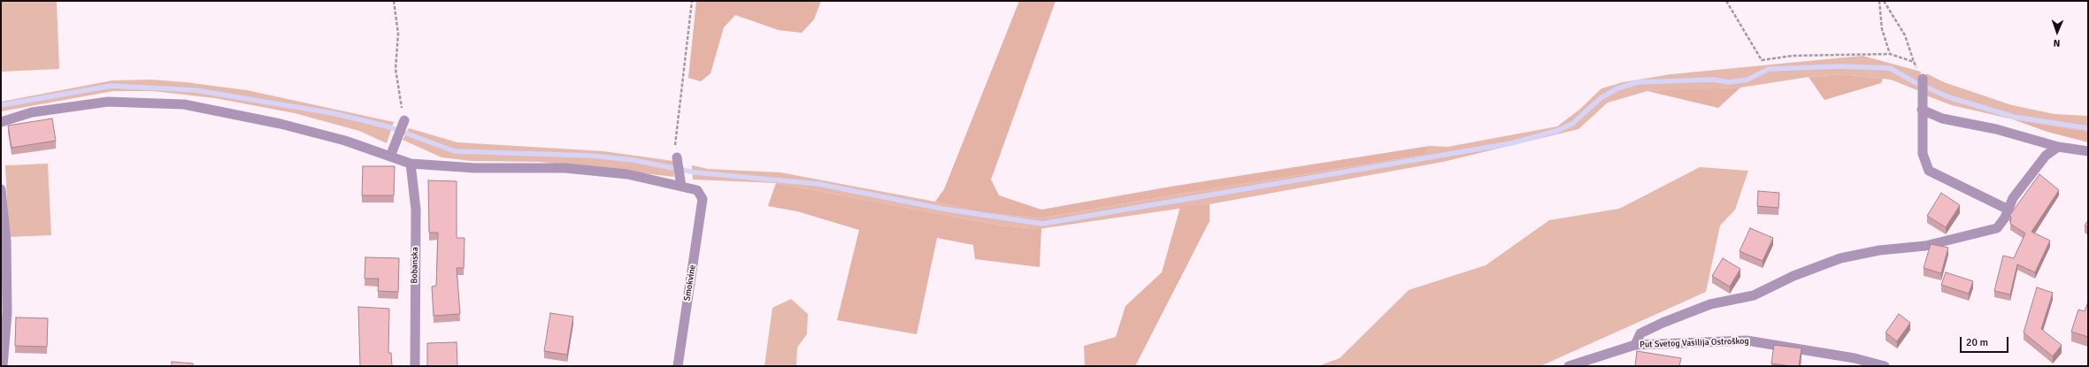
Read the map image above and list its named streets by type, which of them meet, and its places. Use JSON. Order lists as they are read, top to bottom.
{
  "streets": {
    "street": ["Bobanska", "Smokvine", "Put Svetog Vasilija Ostroškog"]
  },
  "scale_bar": "20 m",
  "north": "bottom"
}
